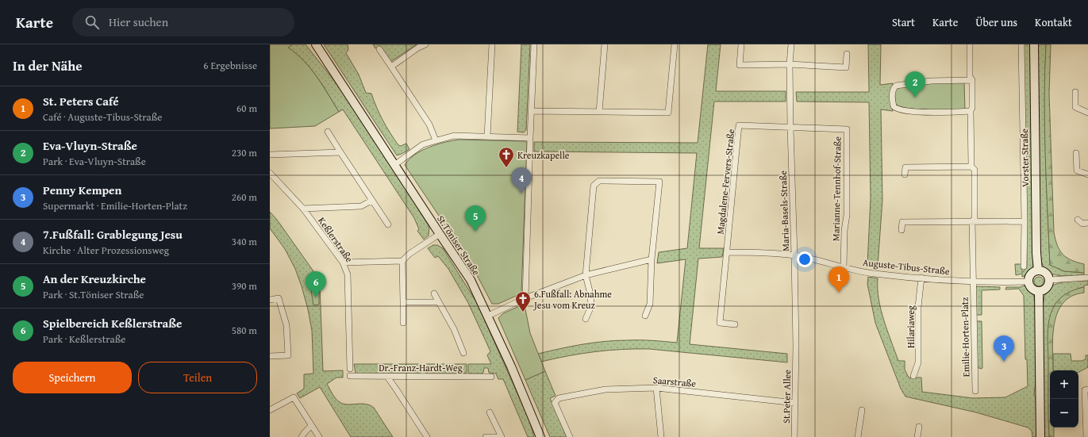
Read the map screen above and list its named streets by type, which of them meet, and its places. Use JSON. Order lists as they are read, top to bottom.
{
  "streets": {
    "main road": ["Vorster Straße", "St.Töniser Straße"],
    "street": [
      "Magdalene-Fervers-Straße",
      "Marianne-Tennhof-Straße",
      "Maria-Basels-Straße",
      "Keßlerstraße",
      "Auguste-Tibus-Straße",
      "Hilariaweg",
      "Emilie-Horten-Platz",
      "Dr.-Franz-Hardt-Weg",
      "Saarstraße",
      "St.Peter Allee"
    ]
  },
  "crossings": [
    ["Vorster Straße", "Auguste-Tibus-Straße"],
    ["Magdalene-Fervers-Straße", "Marianne-Tennhof-Straße"],
    ["Magdalene-Fervers-Straße", "Maria-Basels-Straße"],
    ["Magdalene-Fervers-Straße", "Auguste-Tibus-Straße"],
    ["Marianne-Tennhof-Straße", "Maria-Basels-Straße"],
    ["Marianne-Tennhof-Straße", "Auguste-Tibus-Straße"],
    ["Maria-Basels-Straße", "Auguste-Tibus-Straße"],
    ["Maria-Basels-Straße", "St.Peter Allee"],
    ["Auguste-Tibus-Straße", "Hilariaweg"],
    ["Auguste-Tibus-Straße", "Emilie-Horten-Platz"],
    ["Saarstraße", "St.Peter Allee"]
  ],
  "places": {
    "church": ["Kreuzkapelle", "6.Fußfall: Abnahme Jesu vom Kreuz"]
  },
  "page": {
    "header": "Karte",
    "search": "Hier suchen",
    "nav": [
      "Start",
      "Karte",
      "Über uns",
      "Kontakt"
    ],
    "heading": ["In der Nähe", "6 Ergebnisse"],
    "pins": [
      "2",
      "4",
      "5",
      "1",
      "6",
      "3"
    ],
    "list": [
      {
        "mark": "1",
        "name": "St. Peters Café",
        "note": "Café · Auguste-Tibus-Straße",
        "value": "60 m"
      },
      {
        "mark": "2",
        "name": "Eva-Vluyn-Straße",
        "note": "Park · Eva-Vluyn-Straße",
        "value": "230 m"
      },
      {
        "mark": "3",
        "name": "Penny Kempen",
        "note": "Supermarkt · Emilie-Horten-Platz",
        "value": "260 m"
      },
      {
        "mark": "4",
        "name": "7.Fußfall: Grablegung Jesu",
        "note": "Kirche · Alter Prozessionsweg",
        "value": "340 m"
      },
      {
        "mark": "5",
        "name": "An der Kreuzkirche",
        "note": "Park · St.Töniser Straße",
        "value": "390 m"
      },
      {
        "mark": "6",
        "name": "Spielbereich Keßlerstraße",
        "note": "Park · Keßlerstraße",
        "value": "580 m"
      }
    ],
    "buttons": ["Speichern", "Teilen"],
    "map_buttons": ["+", "−"]
  }
}
